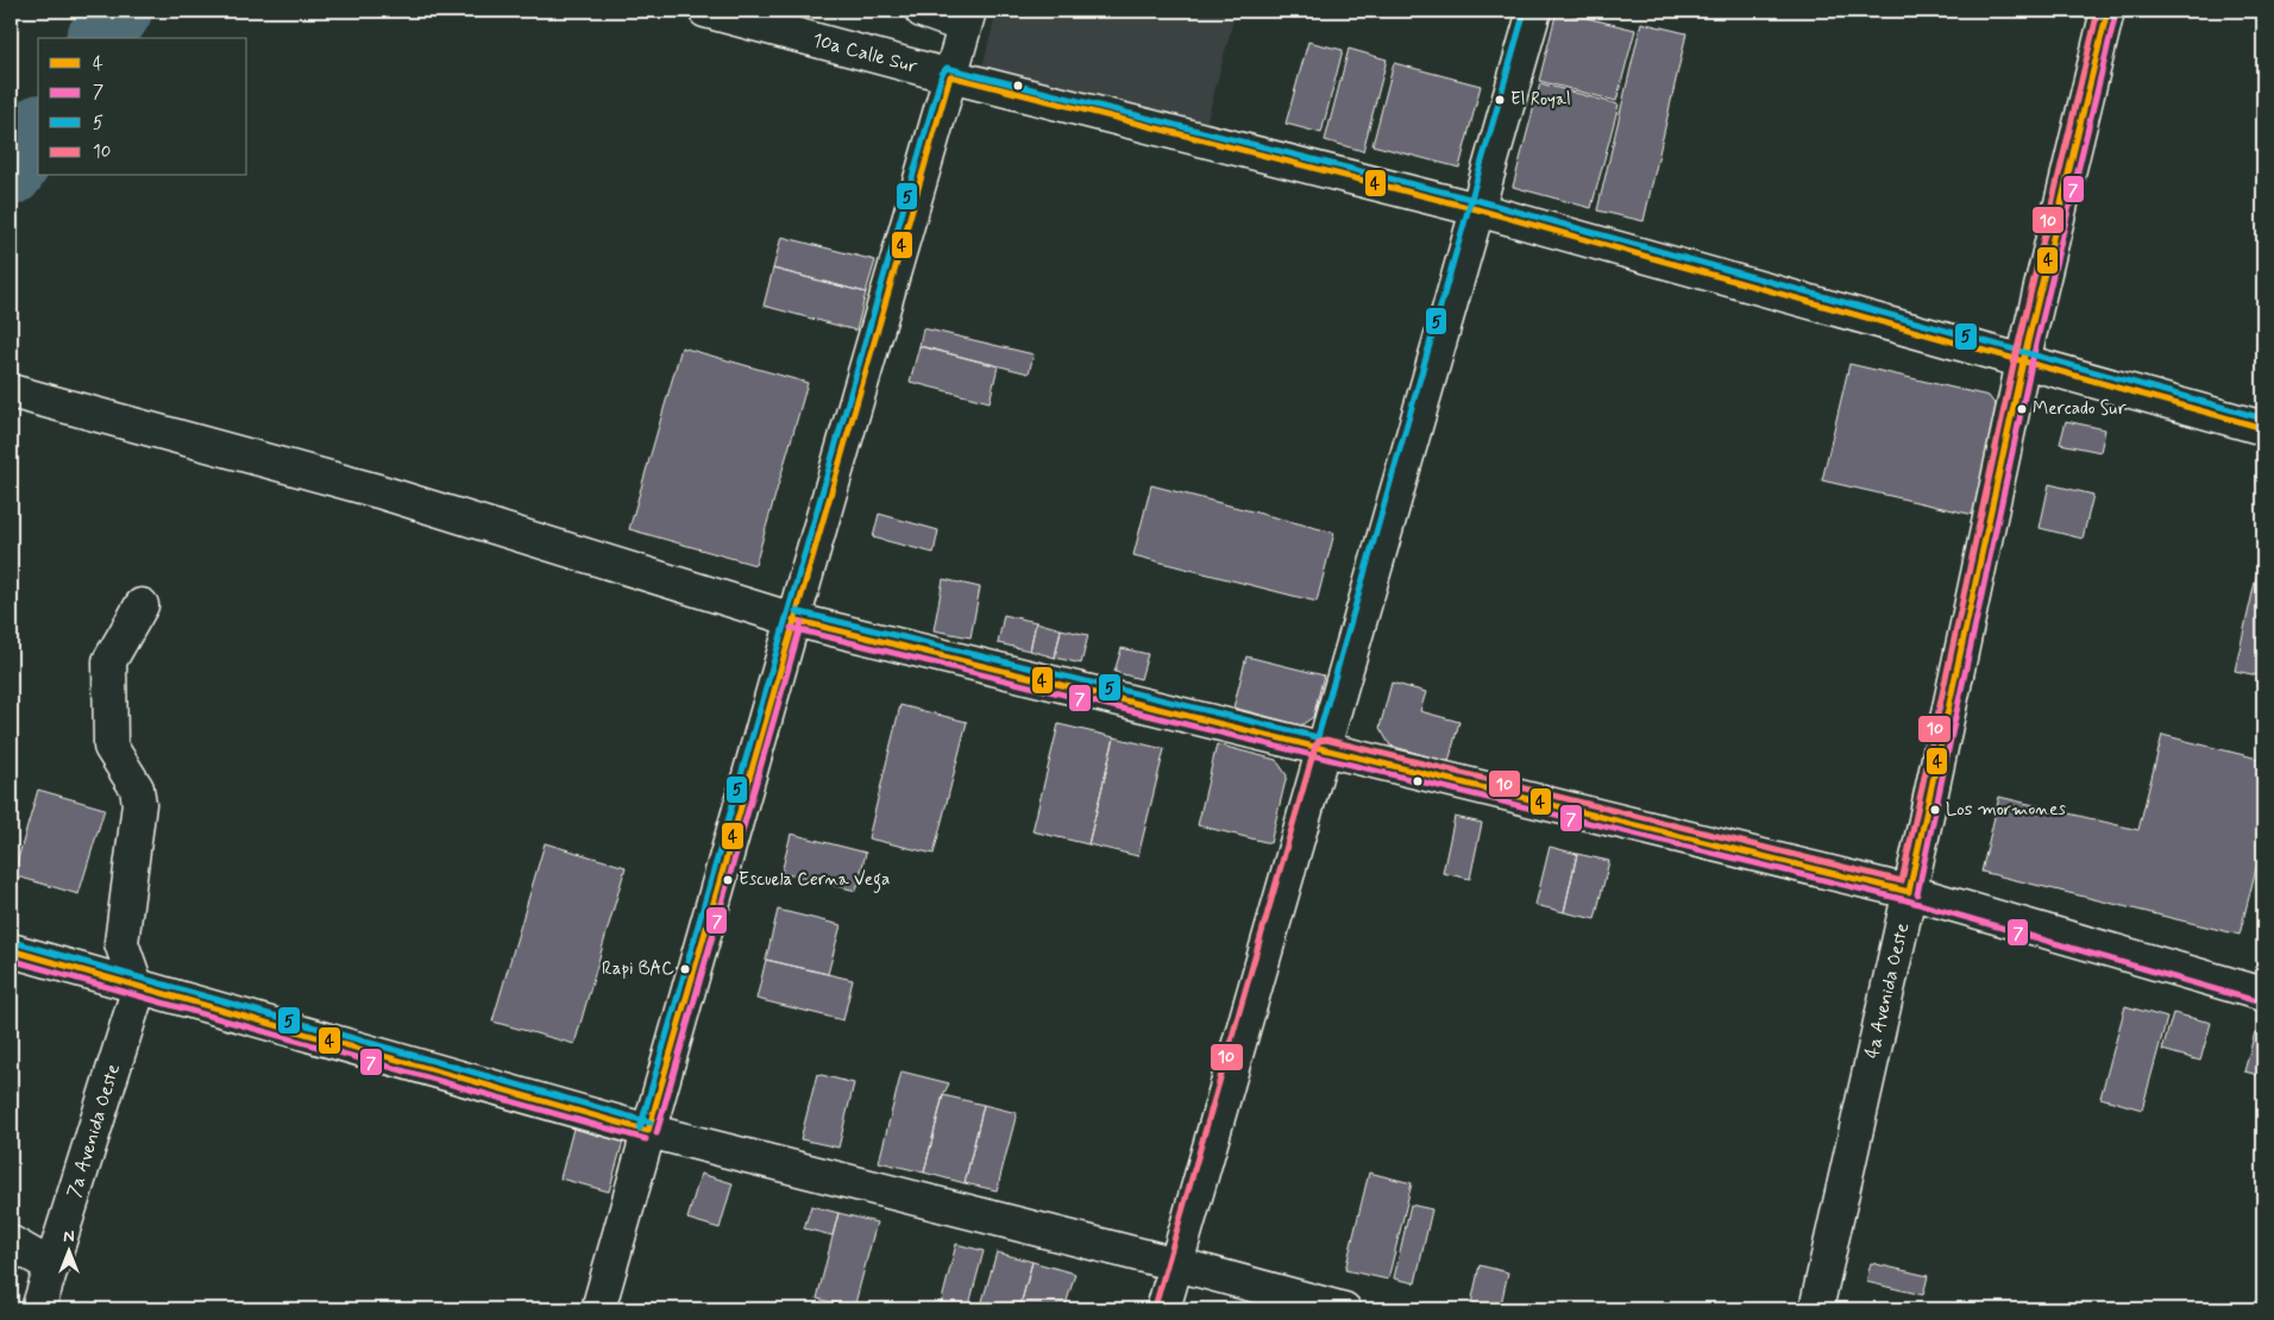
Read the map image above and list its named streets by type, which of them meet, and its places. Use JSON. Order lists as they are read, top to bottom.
{
  "streets": {
    "street": ["10a Calle Sur", "4a Avenida Oeste", "7a Avenida Oeste"]
  },
  "crossings": [
    ["10a Calle Sur", "4a Avenida Oeste"]
  ],
  "places": [
    "El Royal",
    "Mercado Sur",
    "Los mormones",
    "Escuela Cerna Vega",
    "Rapi BAC"
  ],
  "lines": [
    "transit line 4",
    "transit line 5",
    "transit line 10",
    "transit line 7"
  ],
  "legend": [
    "4",
    "7",
    "5",
    "10"
  ],
  "north": "top"
}
